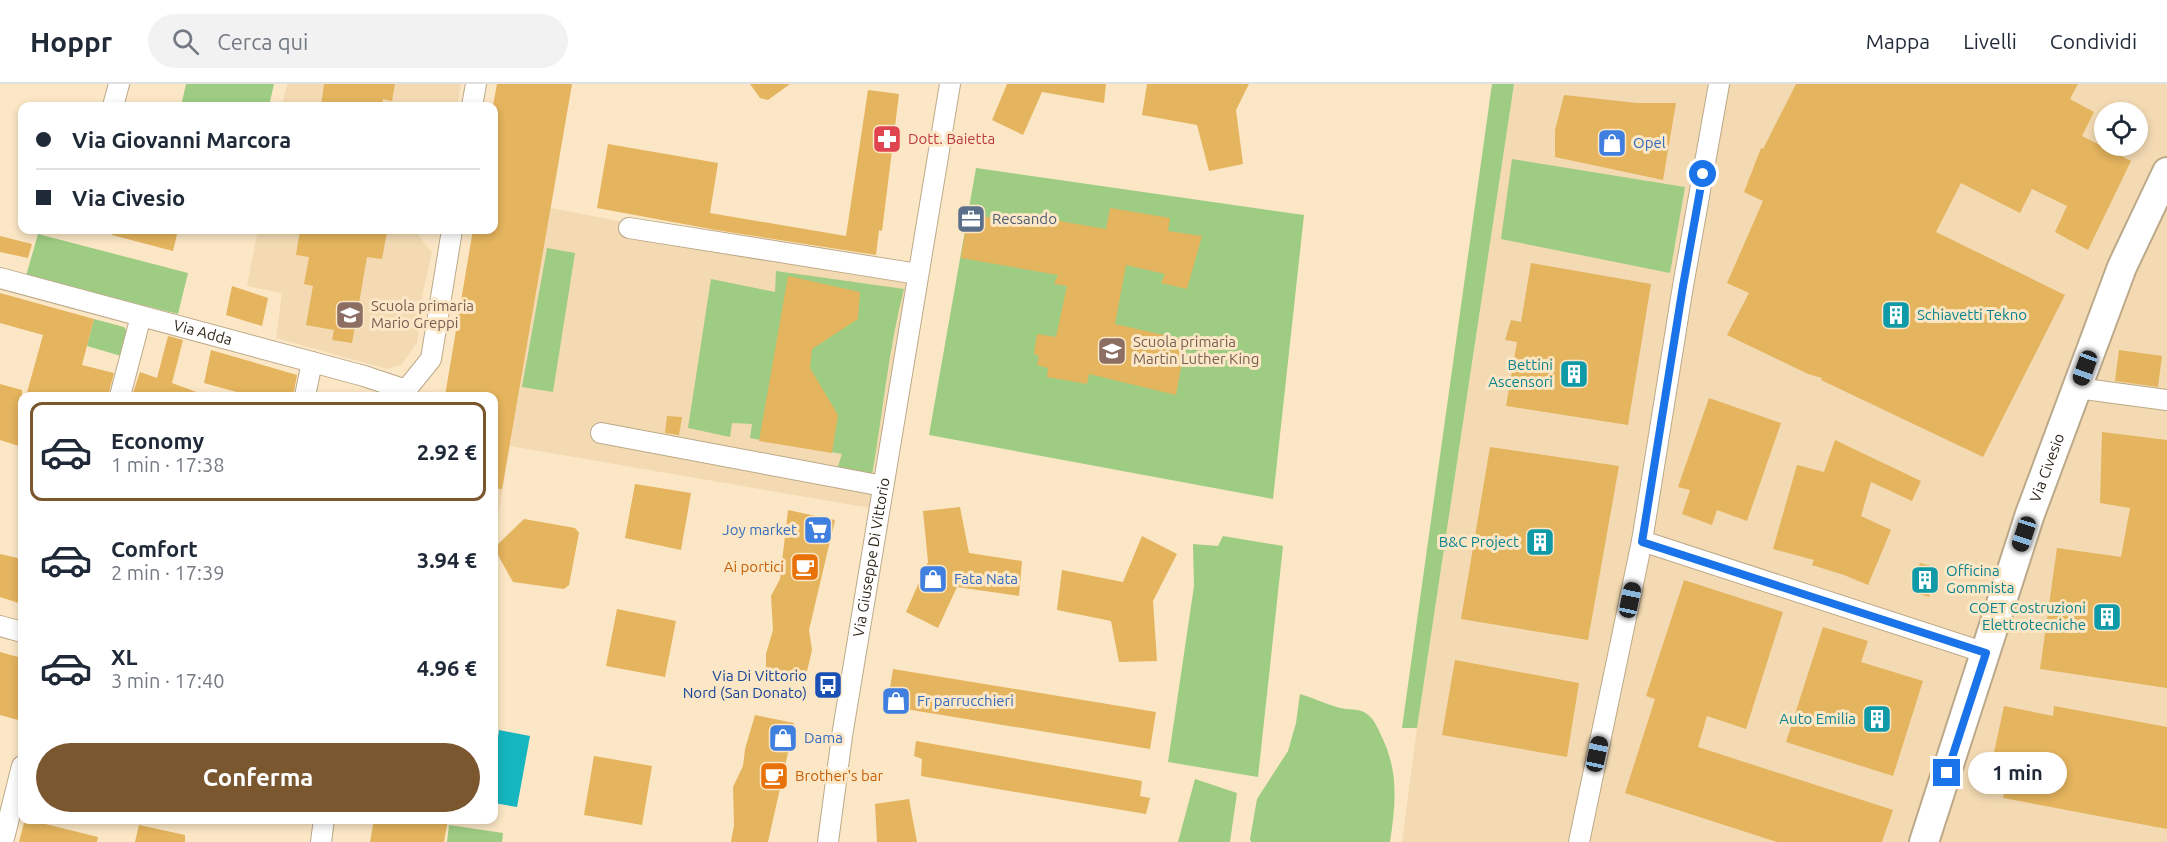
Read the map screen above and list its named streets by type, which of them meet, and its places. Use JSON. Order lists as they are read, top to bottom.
{
  "streets": {
    "street": ["Via Adda", "Via Civesio", "Via Giuseppe Di Vittorio"]
  },
  "places": {
    "pharmacy": ["Dott. Baietta"],
    "shop": [
      "Opel",
      "Fata Nata",
      "Fr parrucchieri",
      "Dama"
    ],
    "office": ["Recsando"],
    "school or university": ["Scuola primaria Mario Greppi", "Scuola primaria Martin Luther King"],
    "building": [
      "Schiavetti Tekno",
      "Bettini Ascensori",
      "B&C Project",
      "Officina Gommista",
      "COET Costruzioni Elettrotecniche",
      "Auto Emilia"
    ],
    "supermarket": ["Joy market"],
    "cafe": ["Ai portici", "Brother's bar"],
    "bus stop": ["Via Di Vittorio Nord (San Donato)"]
  },
  "page": {
    "header": "Hoppr",
    "search": "Cerca qui",
    "nav": ["Mappa", "Livelli", "Condividi"],
    "banner": ["Via Giovanni Marcora", "Via Civesio"],
    "list": [
      {
        "name": "Economy",
        "note": "1 min · 17:38",
        "value": "2.92 €"
      },
      {
        "name": "Comfort",
        "note": "2 min · 17:39",
        "value": "3.94 €"
      },
      {
        "name": "XL",
        "note": "3 min · 17:40",
        "value": "4.96 €"
      }
    ],
    "buttons": "Conferma",
    "bubble": "1 min"
  }
}
